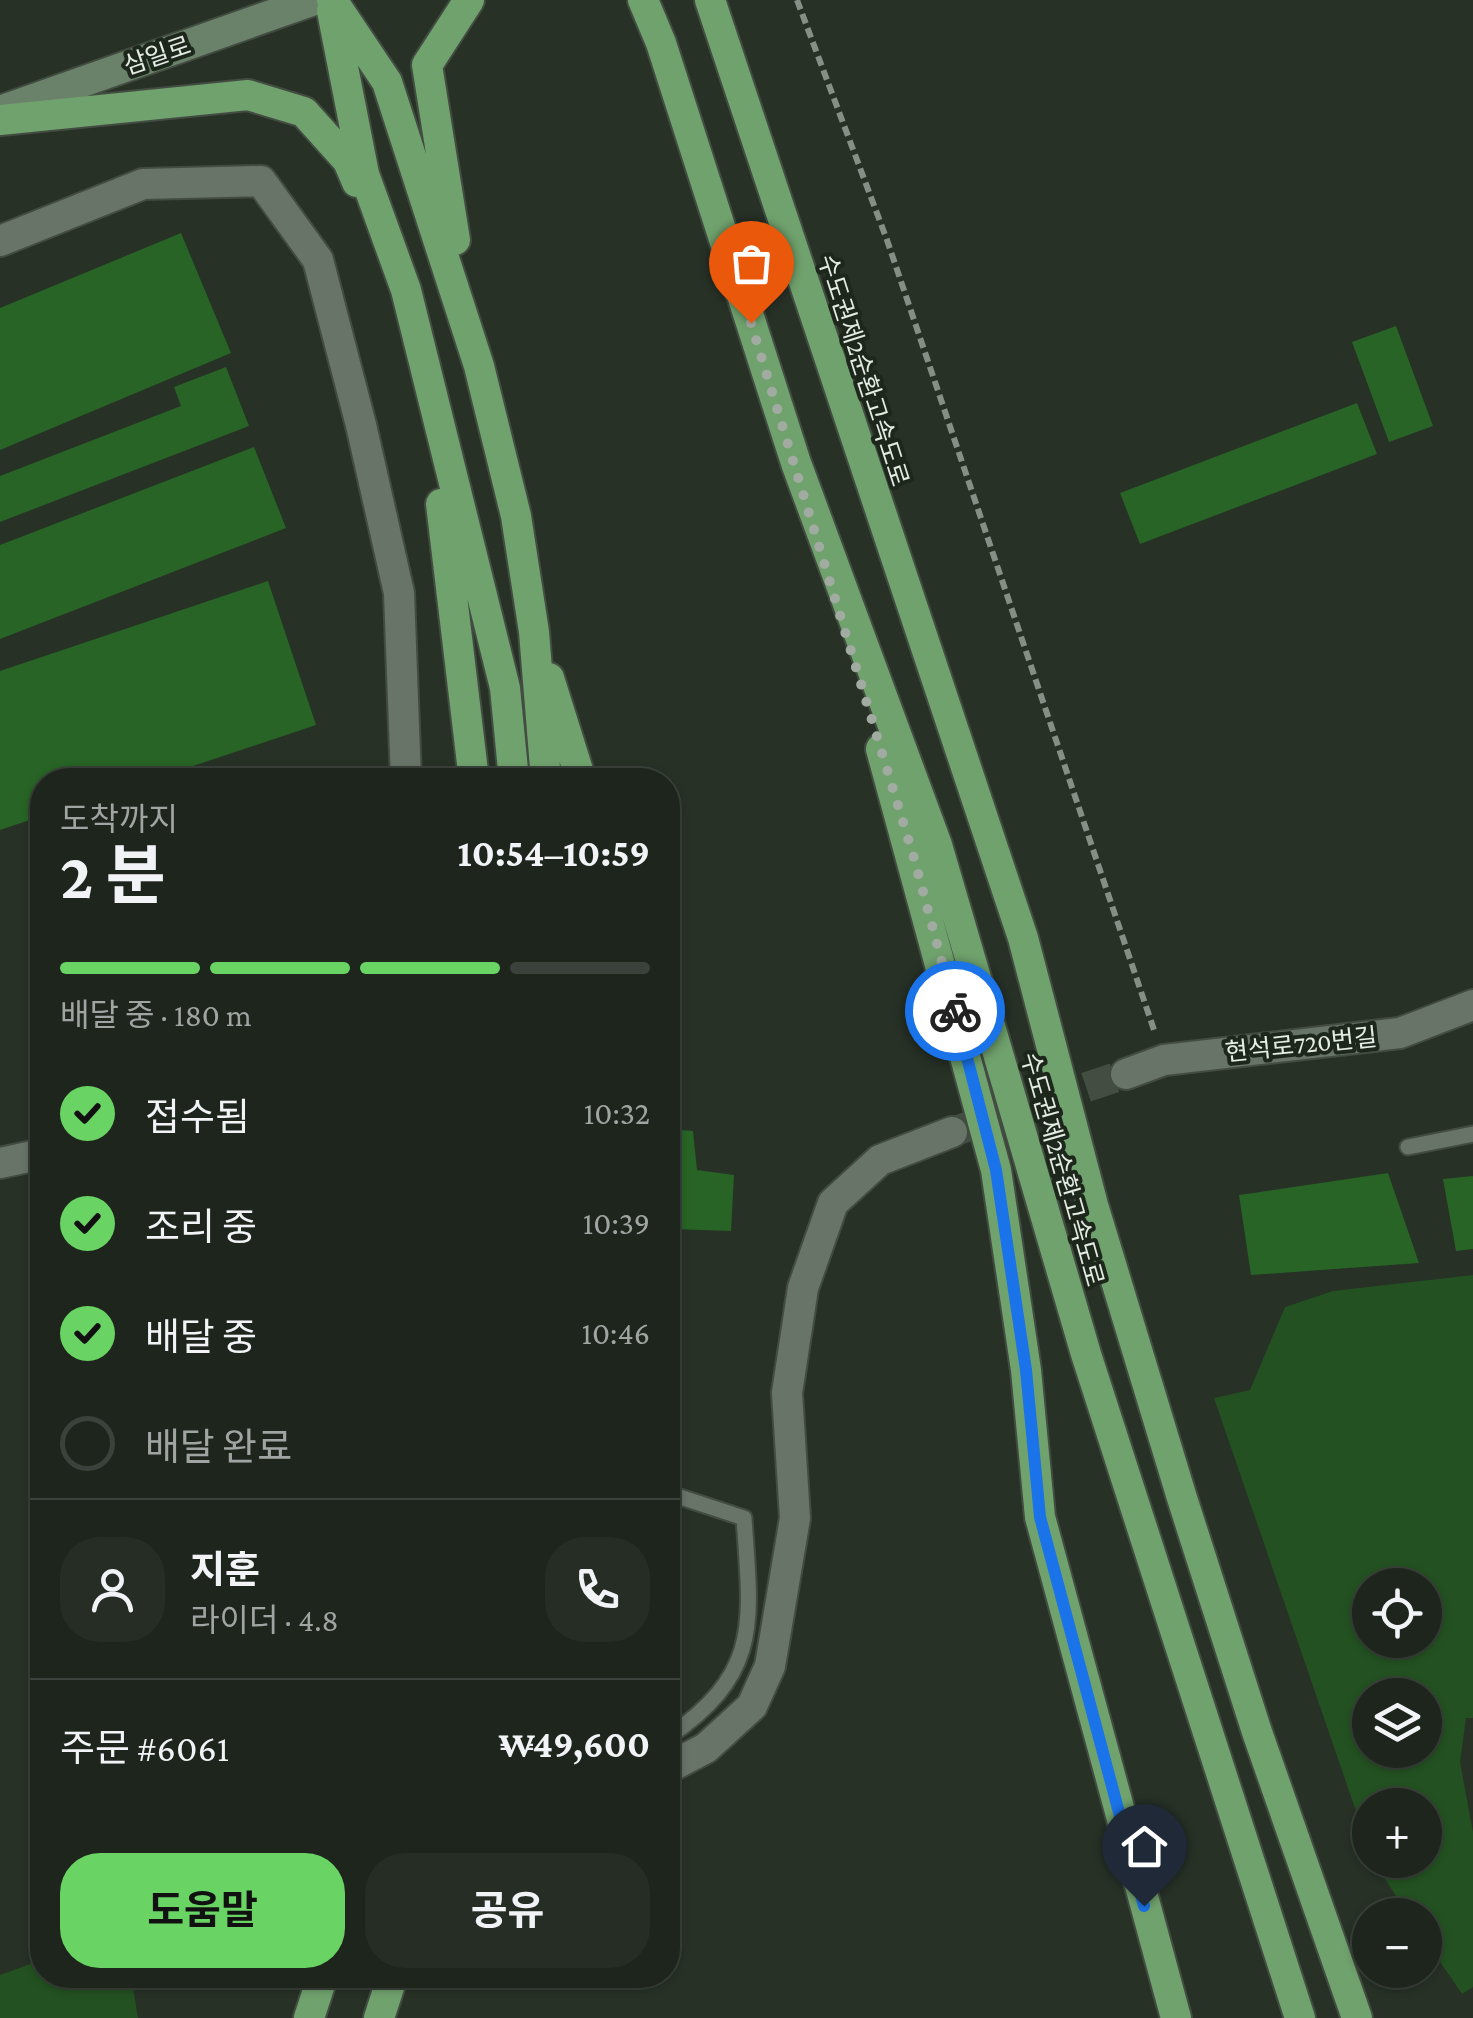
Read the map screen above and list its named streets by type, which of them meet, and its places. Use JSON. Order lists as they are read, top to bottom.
{
  "streets": {
    "highway": ["수도권제2순환고속도로"],
    "main road": ["삼일로"],
    "street": ["현석로720번길"]
  },
  "page": {
    "heading": ["2 분", "도착까지", "10:54–10:59"],
    "panel": [
      "지훈",
      "라이더 · 4.8",
      "주문 #6061",
      "₩49,600"
    ],
    "bar": "배달 중 · 180 m",
    "list": [
      ["접수됨", "10:32"],
      ["조리 중", "10:39"],
      ["배달 중", "10:46"],
      "배달 완료"
    ],
    "map_buttons": ["+", "−"],
    "buttons": ["도움말", "공유"]
  }
}
